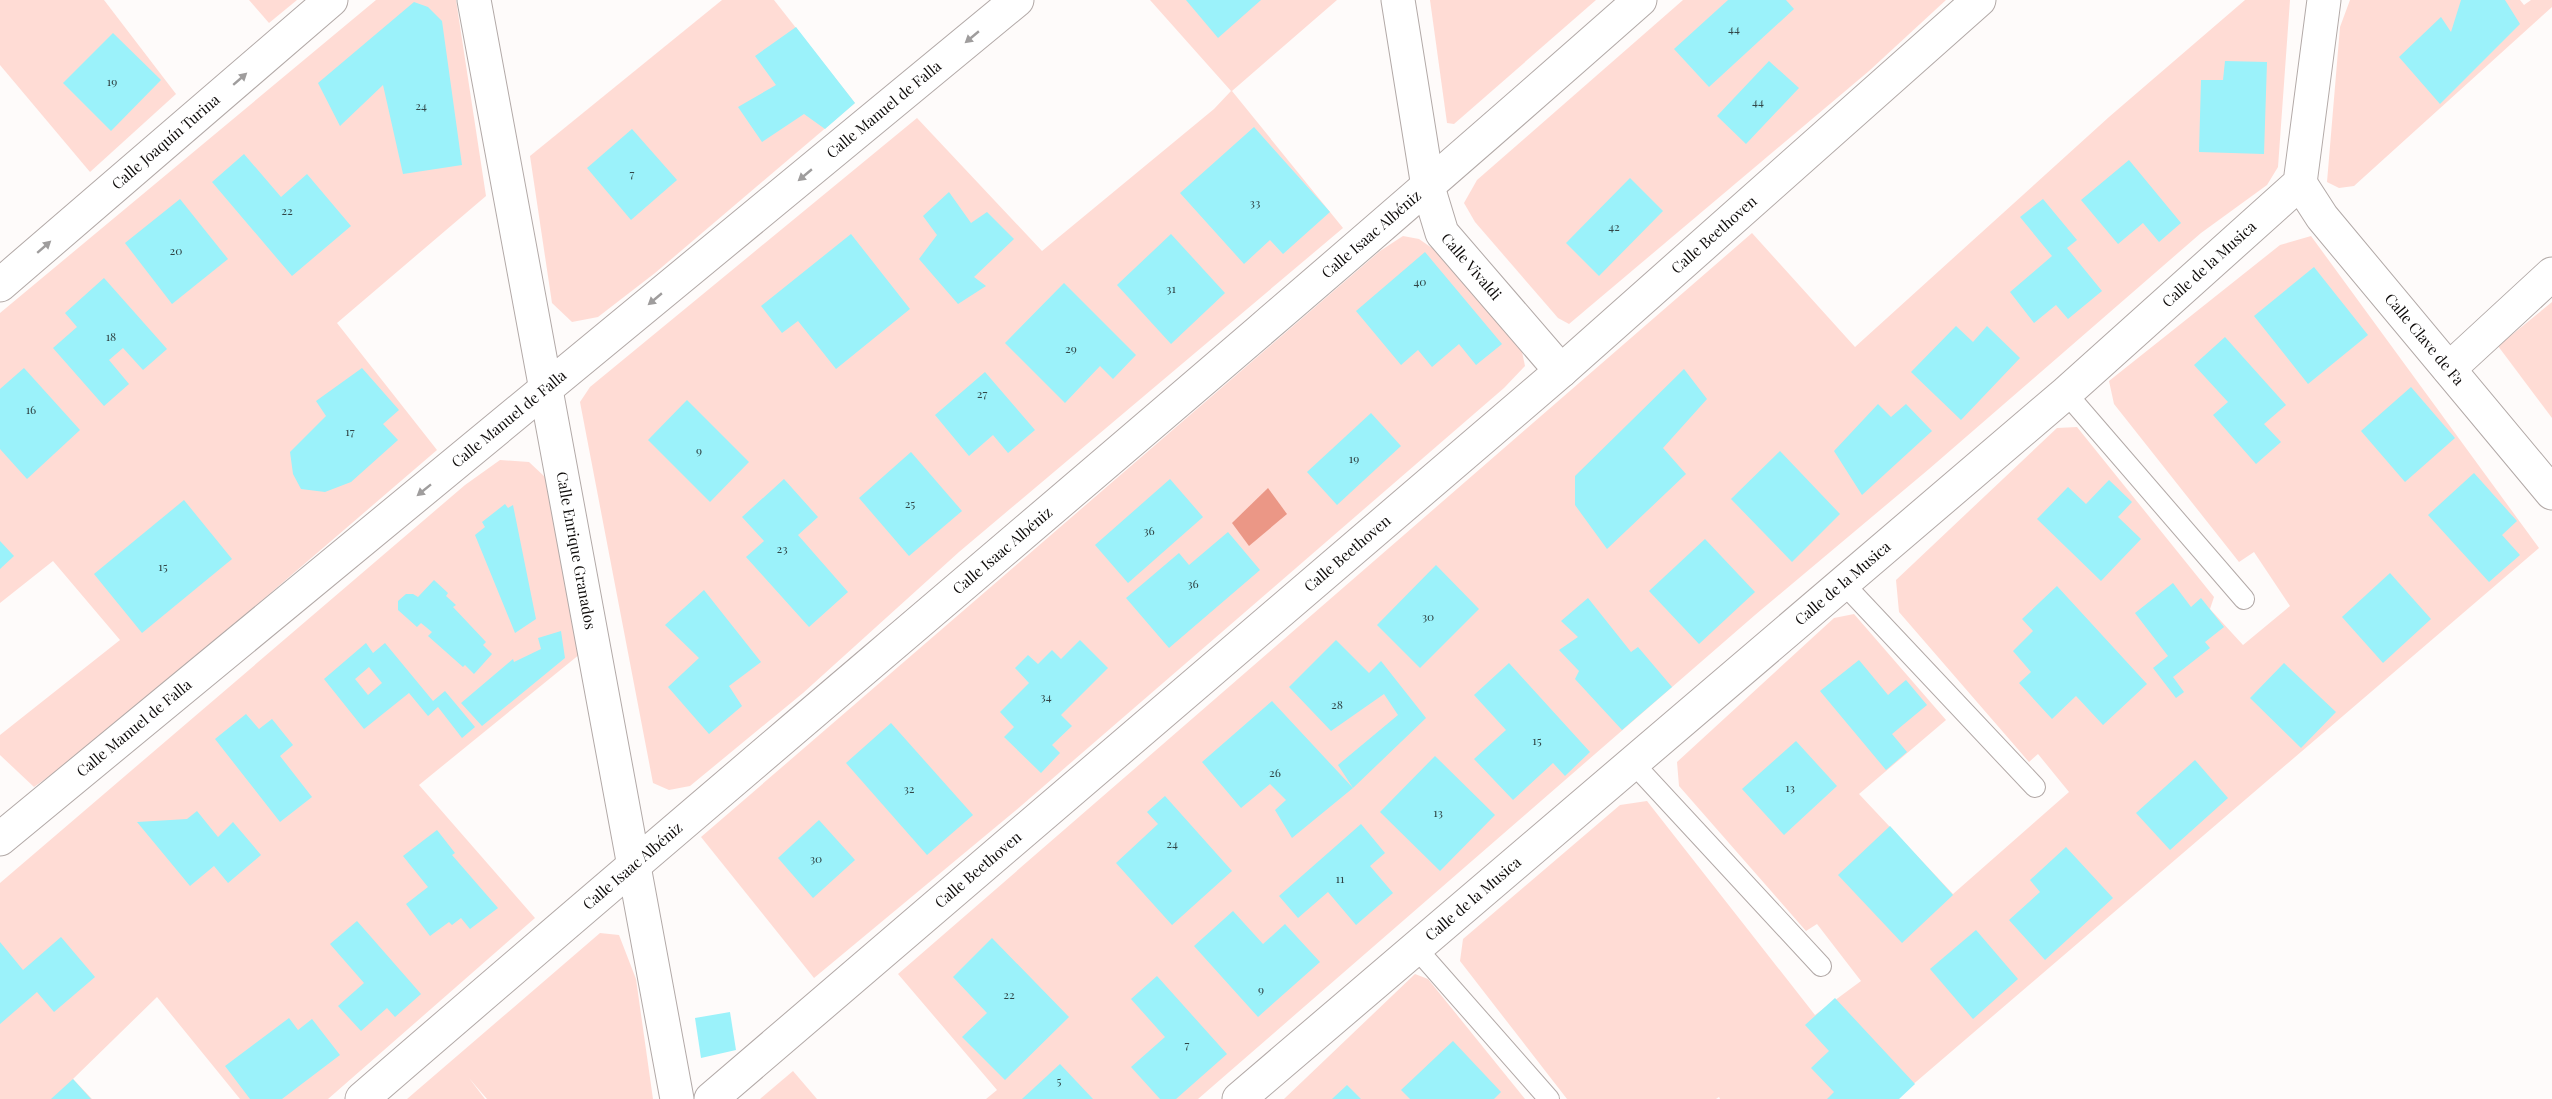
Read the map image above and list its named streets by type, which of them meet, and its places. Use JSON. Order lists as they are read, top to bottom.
{
  "streets": {
    "street": [
      "Calle Manuel de Falla",
      "Calle Joaquín Turina",
      "Calle Beethoven",
      "Calle Isaac Albéniz",
      "Calle de la Musica",
      "Calle Vivaldi",
      "Calle Clave de Fa",
      "Calle Enrique Granados"
    ]
  },
  "crossings": [
    ["Calle Manuel de Falla", "Calle Enrique Granados"],
    ["Calle Beethoven", "Calle Vivaldi"],
    ["Calle Isaac Albéniz", "Calle Vivaldi"],
    ["Calle Isaac Albéniz", "Calle Enrique Granados"],
    ["Calle de la Musica", "Calle Clave de Fa"]
  ],
  "one_way": ["Calle Manuel de Falla", "Calle Joaquín Turina"],
  "house_numbers": [
    "44",
    "19",
    "44",
    "24",
    "7",
    "33",
    "22",
    "42",
    "20",
    "40",
    "31",
    "18",
    "29",
    "27",
    "16",
    "17",
    "9",
    "19",
    "25",
    "36",
    "23",
    "15",
    "36",
    "30",
    "34",
    "28",
    "15",
    "26",
    "13",
    "32",
    "13",
    "24",
    "30",
    "11",
    "9",
    "22",
    "7",
    "5"
  ]
}
